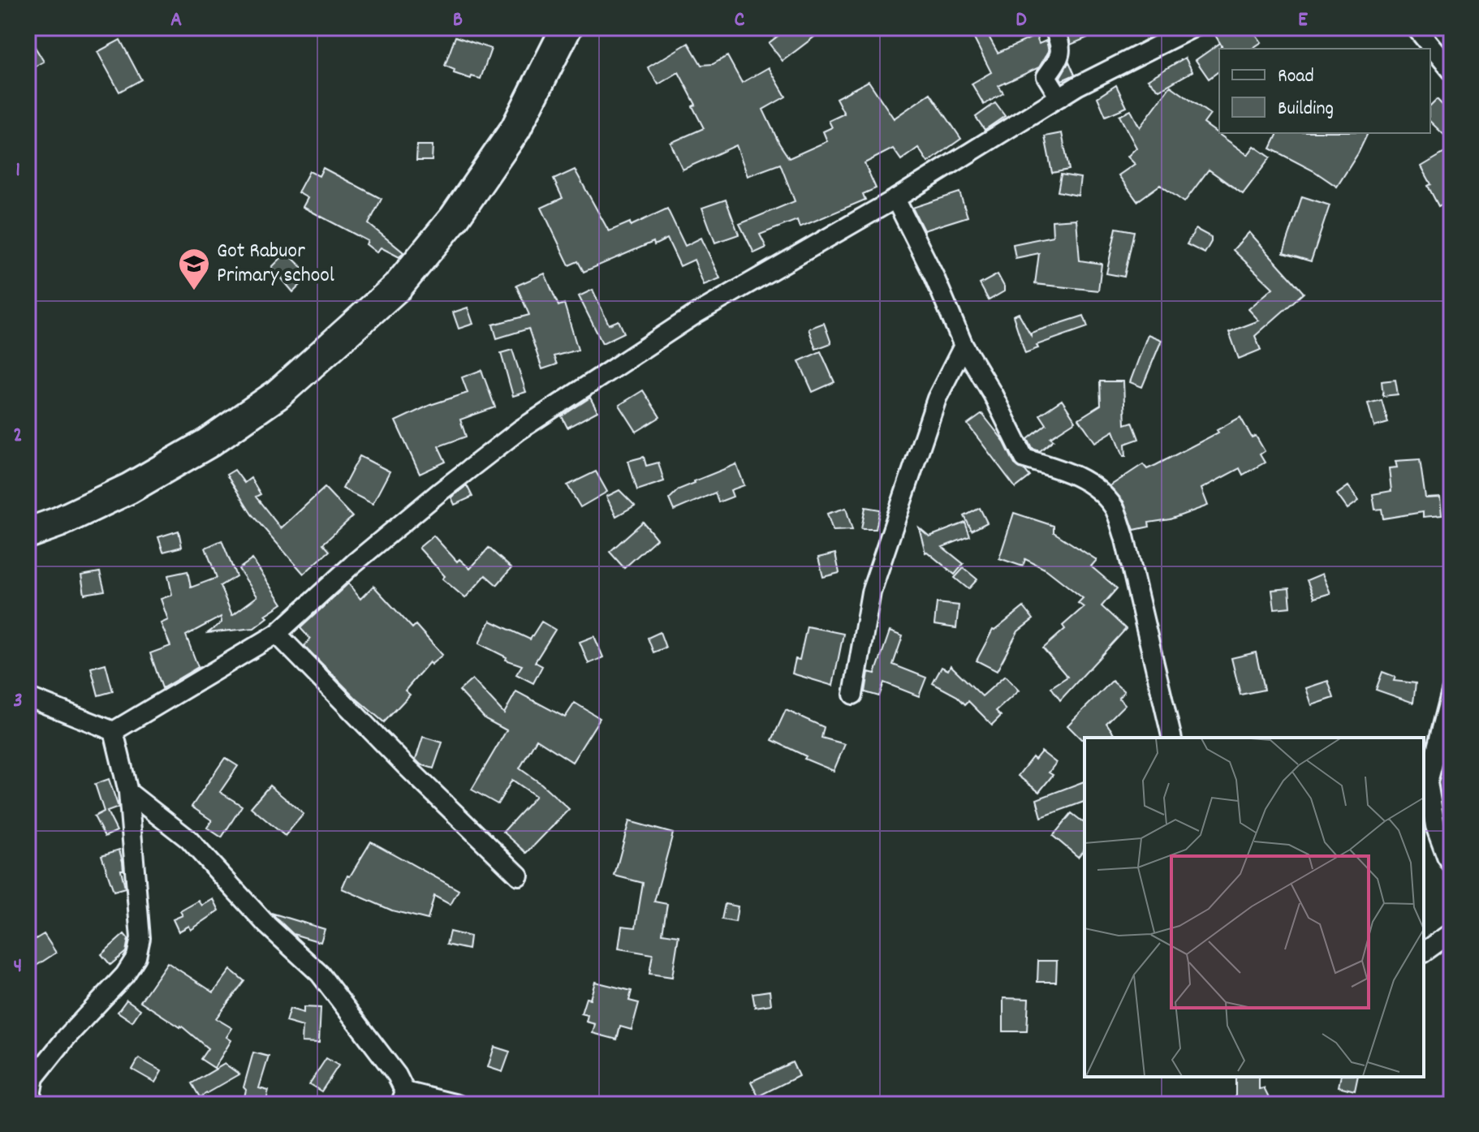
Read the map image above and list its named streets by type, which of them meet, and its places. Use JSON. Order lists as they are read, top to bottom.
{
  "places": {
    "school or university": ["Got Rabuor Primary school"]
  },
  "legend": ["Road", "Building"],
  "grid": {
    "columns": [
      "A",
      "B",
      "C",
      "D",
      "E"
    ],
    "rows": [
      "1",
      "2",
      "3",
      "4"
    ]
  }
}
